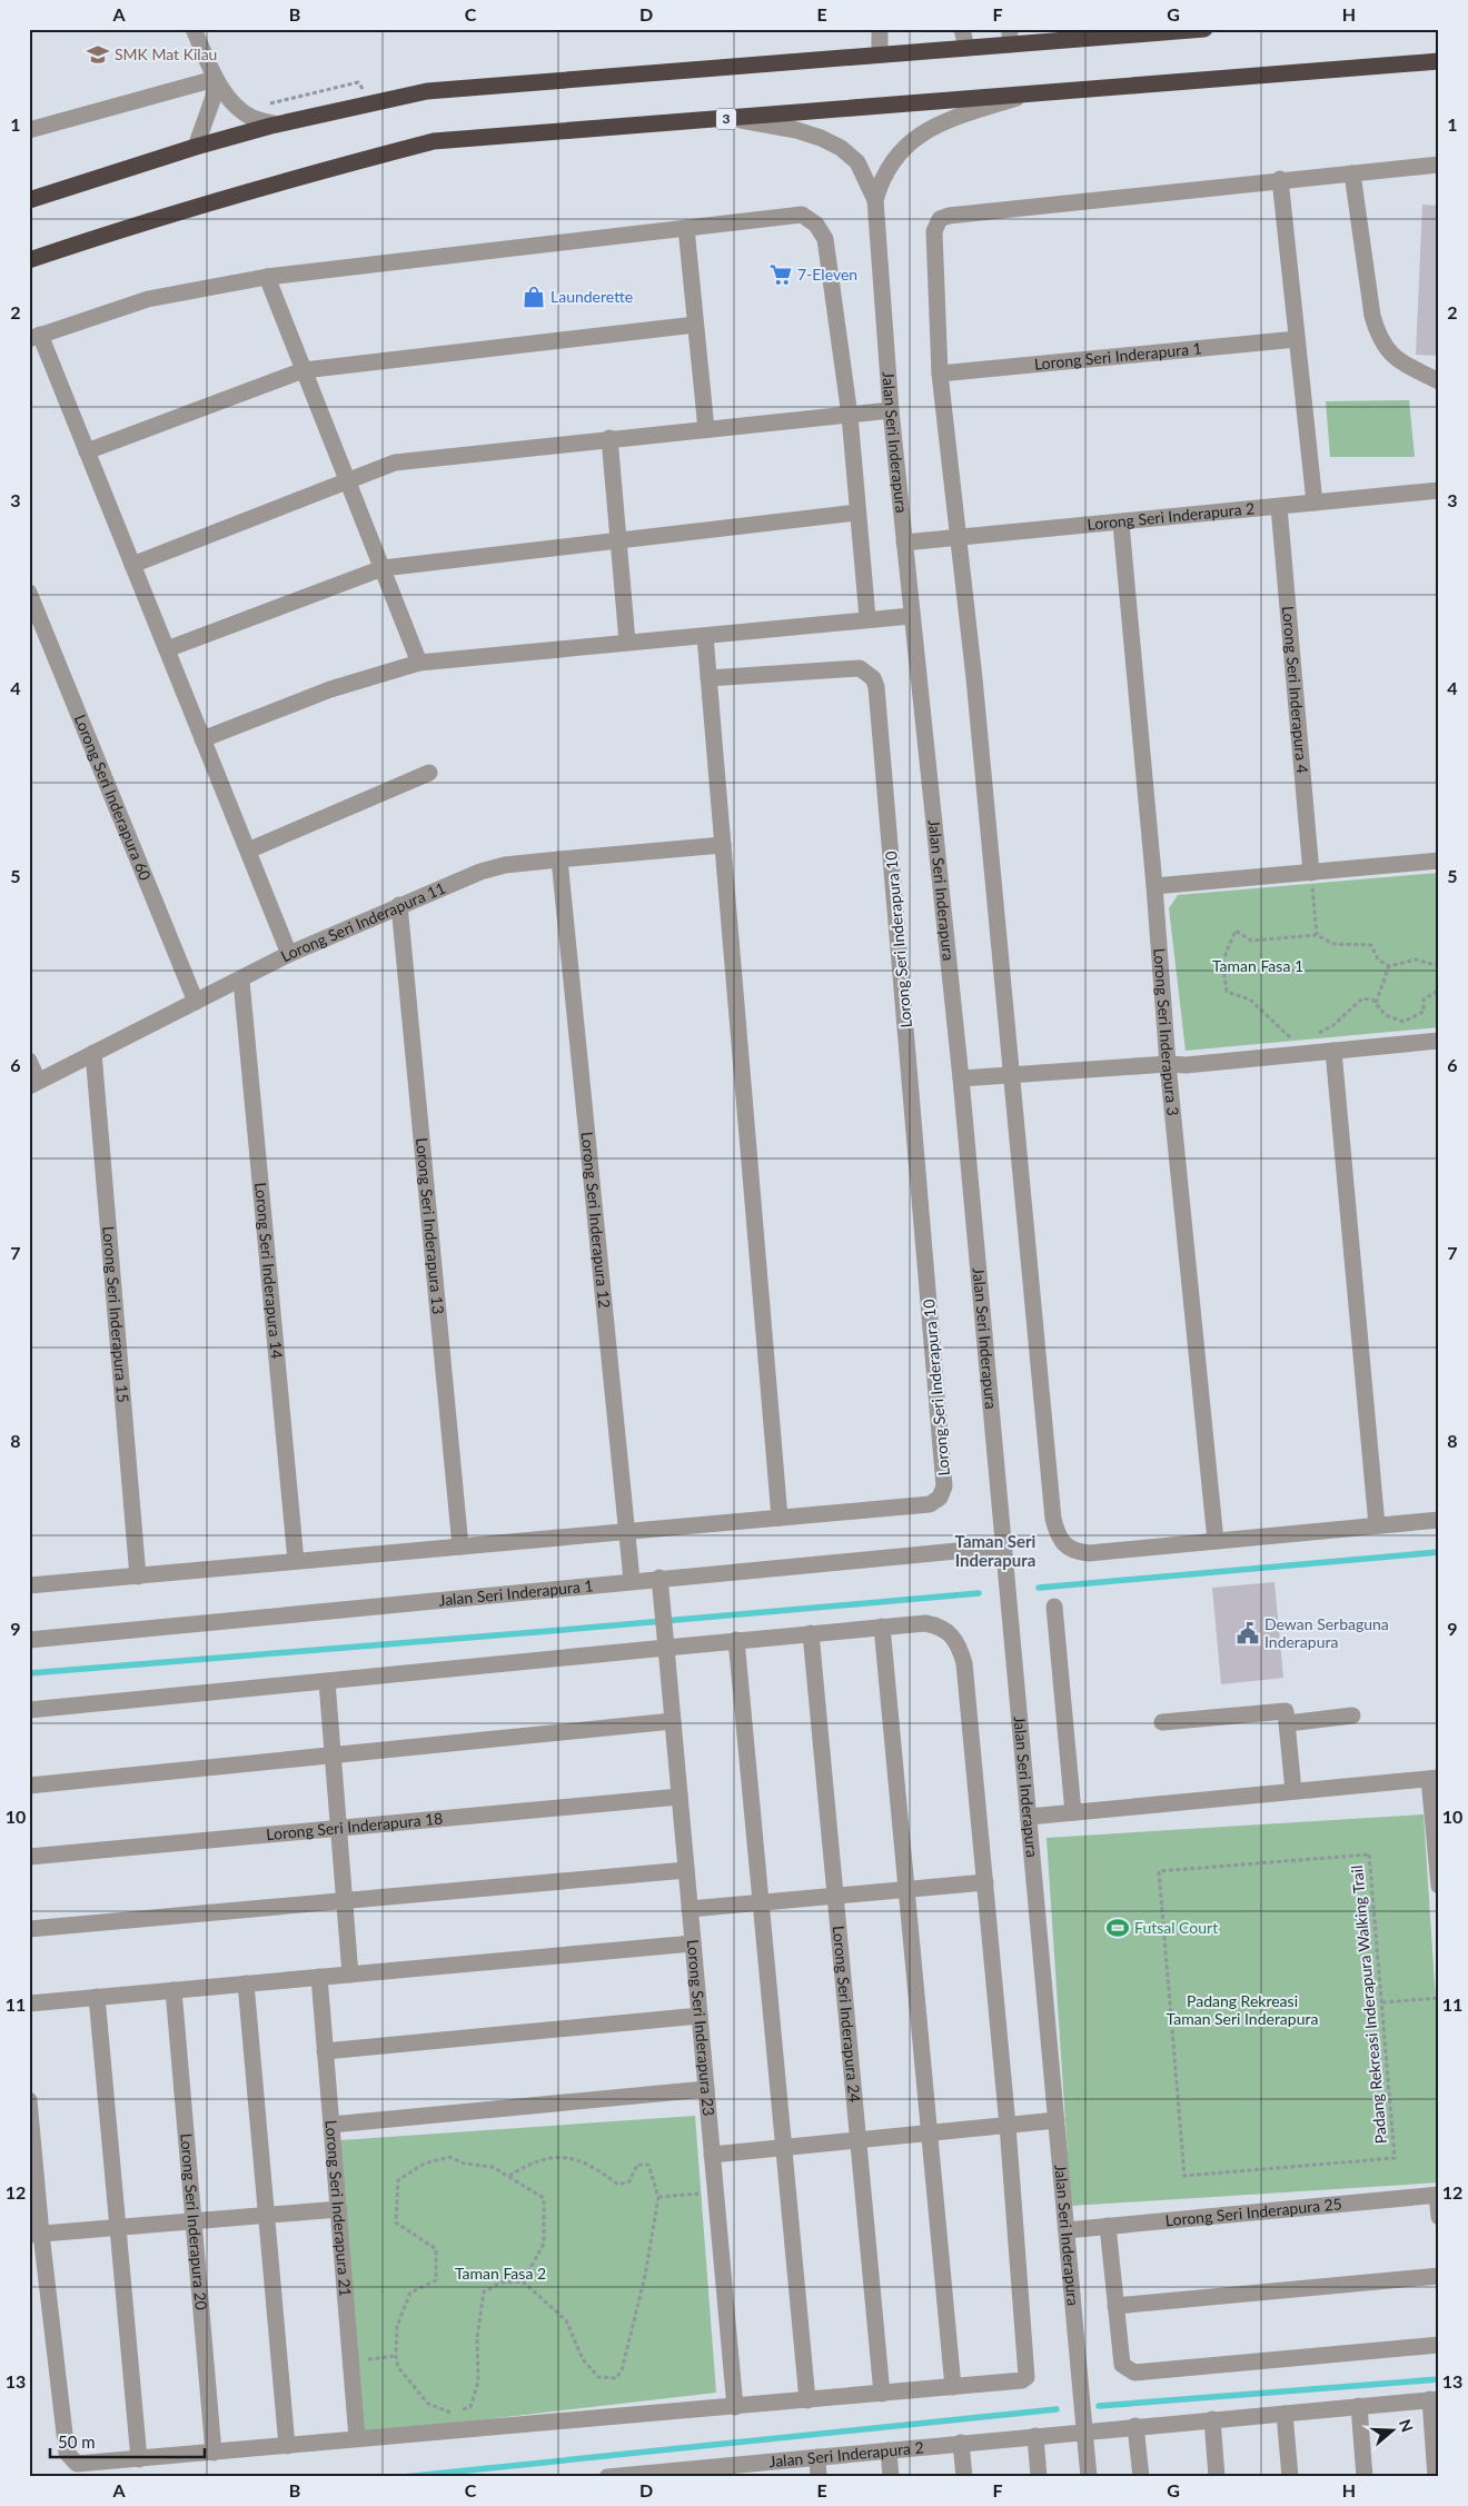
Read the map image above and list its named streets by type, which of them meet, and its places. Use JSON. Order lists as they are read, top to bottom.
{
  "streets": {
    "highway": ["3"],
    "street": [
      "Lorong Seri Inderapura 1",
      "Jalan Seri Inderapura",
      "Lorong Seri Inderapura 2",
      "Lorong Seri Inderapura 4",
      "Lorong Seri Inderapura 60",
      "Lorong Seri Inderapura 11",
      "Lorong Seri Inderapura 10",
      "Lorong Seri Inderapura 3",
      "Lorong Seri Inderapura 12",
      "Lorong Seri Inderapura 13",
      "Lorong Seri Inderapura 14",
      "Lorong Seri Inderapura 15",
      "Jalan Seri Inderapura 1",
      "Lorong Seri Inderapura 18",
      "Lorong Seri Inderapura 24",
      "Lorong Seri Inderapura 23",
      "Lorong Seri Inderapura 21",
      "Lorong Seri Inderapura 25",
      "Lorong Seri Inderapura 20",
      "Jalan Seri Inderapura 2"
    ],
    "path": ["Padang Rekreasi Inderapura Walking Trail"]
  },
  "crossings": [
    ["Jalan Seri Inderapura", "Lorong Seri Inderapura 2"],
    ["Jalan Seri Inderapura", "Jalan Seri Inderapura 1"],
    ["Jalan Seri Inderapura", "Lorong Seri Inderapura 25"],
    ["Jalan Seri Inderapura", "Jalan Seri Inderapura 2"],
    ["Lorong Seri Inderapura 2", "Lorong Seri Inderapura 4"],
    ["Lorong Seri Inderapura 2", "Lorong Seri Inderapura 3"],
    ["Lorong Seri Inderapura 60", "Lorong Seri Inderapura 11"],
    ["Lorong Seri Inderapura 11", "Lorong Seri Inderapura 12"],
    ["Lorong Seri Inderapura 11", "Lorong Seri Inderapura 13"],
    ["Lorong Seri Inderapura 11", "Lorong Seri Inderapura 14"],
    ["Lorong Seri Inderapura 11", "Lorong Seri Inderapura 15"],
    ["Lorong Seri Inderapura 10", "Lorong Seri Inderapura 12"],
    ["Lorong Seri Inderapura 10", "Lorong Seri Inderapura 13"],
    ["Lorong Seri Inderapura 10", "Lorong Seri Inderapura 14"],
    ["Lorong Seri Inderapura 10", "Lorong Seri Inderapura 15"],
    ["Lorong Seri Inderapura 12", "Jalan Seri Inderapura 1"],
    ["Jalan Seri Inderapura 1", "Lorong Seri Inderapura 23"],
    ["Lorong Seri Inderapura 18", "Lorong Seri Inderapura 23"]
  ],
  "districts": ["Taman Seri Inderapura"],
  "parks": ["Taman Fasa 1", "Padang Rekreasi Taman Seri Inderapura", "Taman Fasa 2"],
  "places": {
    "school or university": ["SMK Mat Kilau"],
    "supermarket": ["7-Eleven"],
    "shop": ["Launderette"],
    "public building": ["Dewan Serbaguna Inderapura"],
    "sports": ["Futsal Court"]
  },
  "scale_bar": "50 m",
  "north": "right",
  "grid": {
    "columns": [
      "A",
      "B",
      "C",
      "D",
      "E",
      "F",
      "G",
      "H"
    ],
    "rows": [
      "1",
      "2",
      "3",
      "4",
      "5",
      "6",
      "7",
      "8",
      "9",
      "10",
      "11",
      "12",
      "13"
    ]
  }
}
